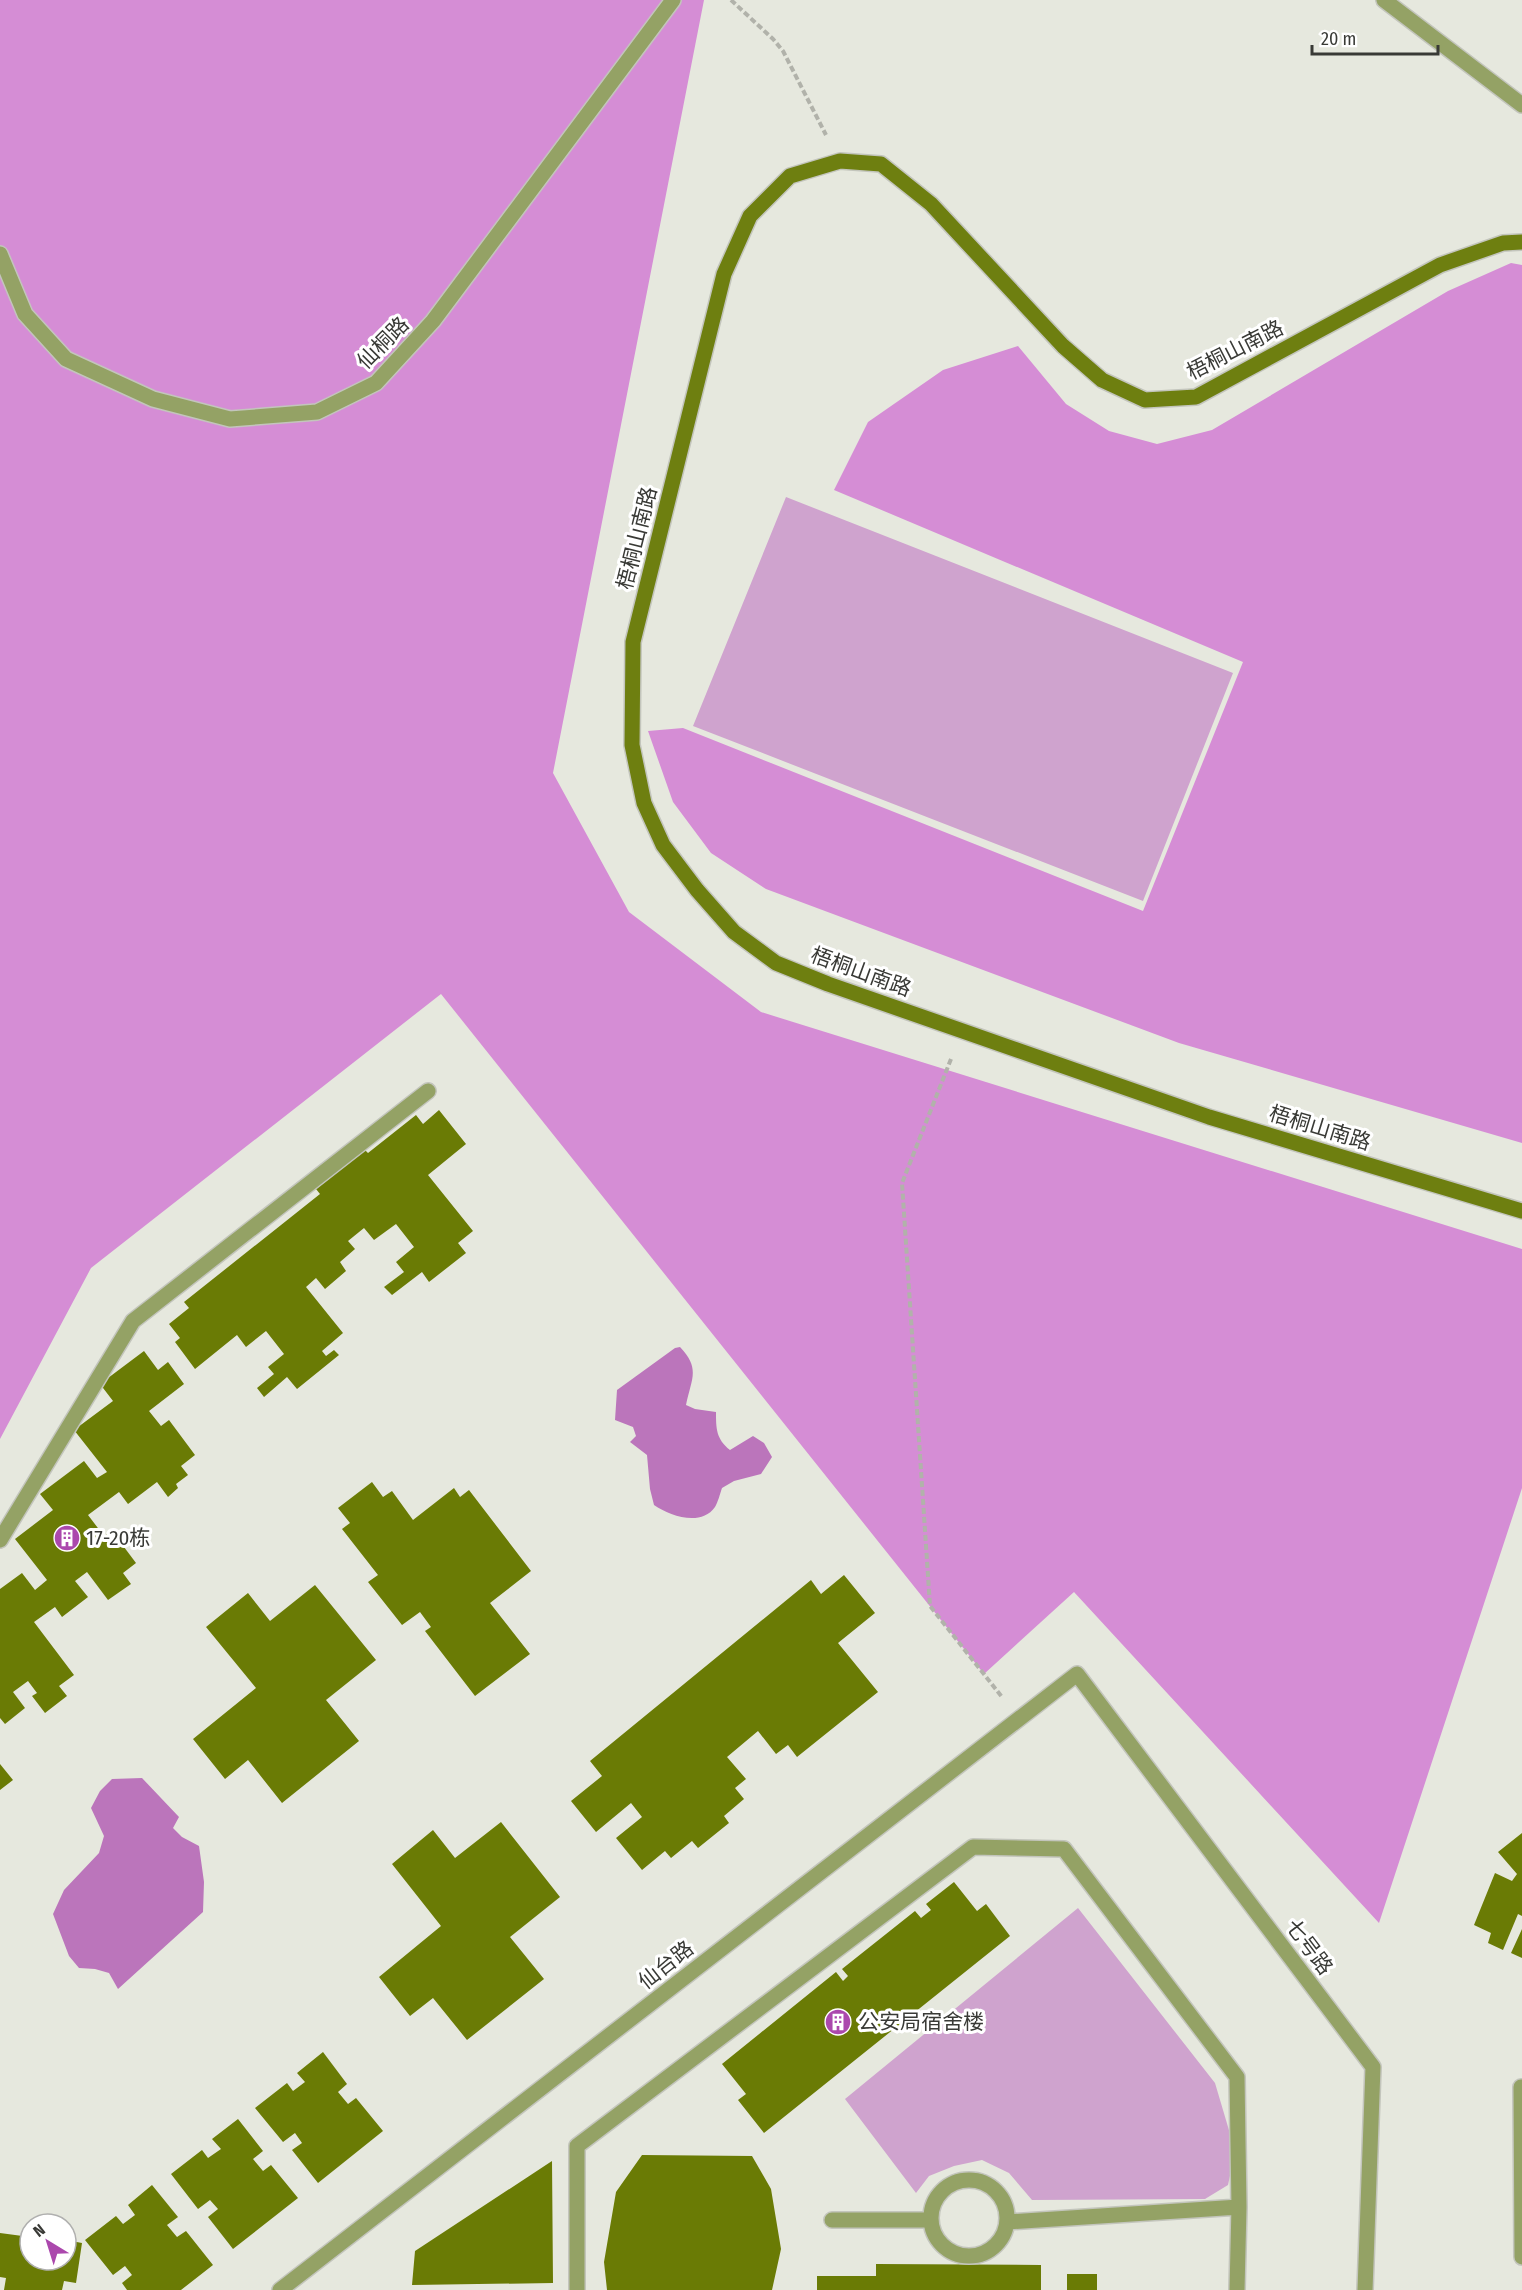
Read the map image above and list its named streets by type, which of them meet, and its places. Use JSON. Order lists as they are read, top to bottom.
{
  "streets": {
    "street": [
      "仙桐路",
      "梧桐山南路",
      "七号路",
      "仙台路"
    ]
  },
  "crossings": [
    ["七号路", "仙台路"]
  ],
  "places": {
    "building": ["17-20栋", "公安局宿舍楼"]
  },
  "scale_bar": "20 m",
  "north": "top left"
}
